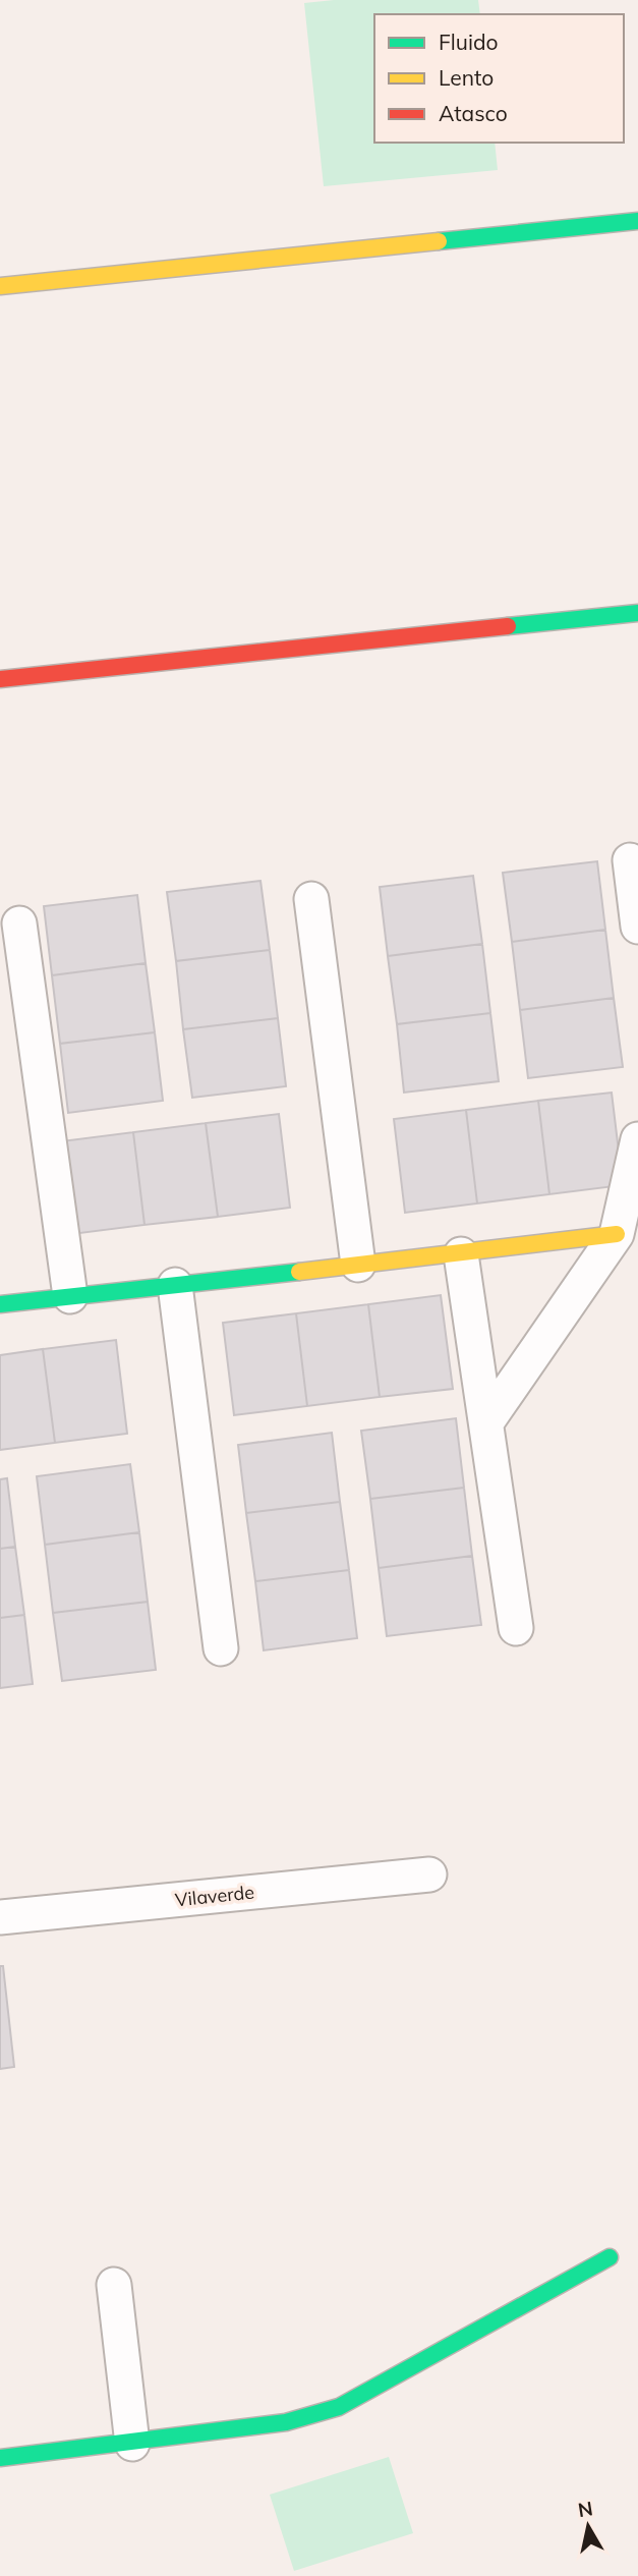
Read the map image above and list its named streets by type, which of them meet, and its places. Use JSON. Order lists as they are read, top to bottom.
{
  "streets": {
    "street": ["Vilaverde"]
  },
  "legend": ["Fluido", "Lento", "Atasco"],
  "north": "top"
}
